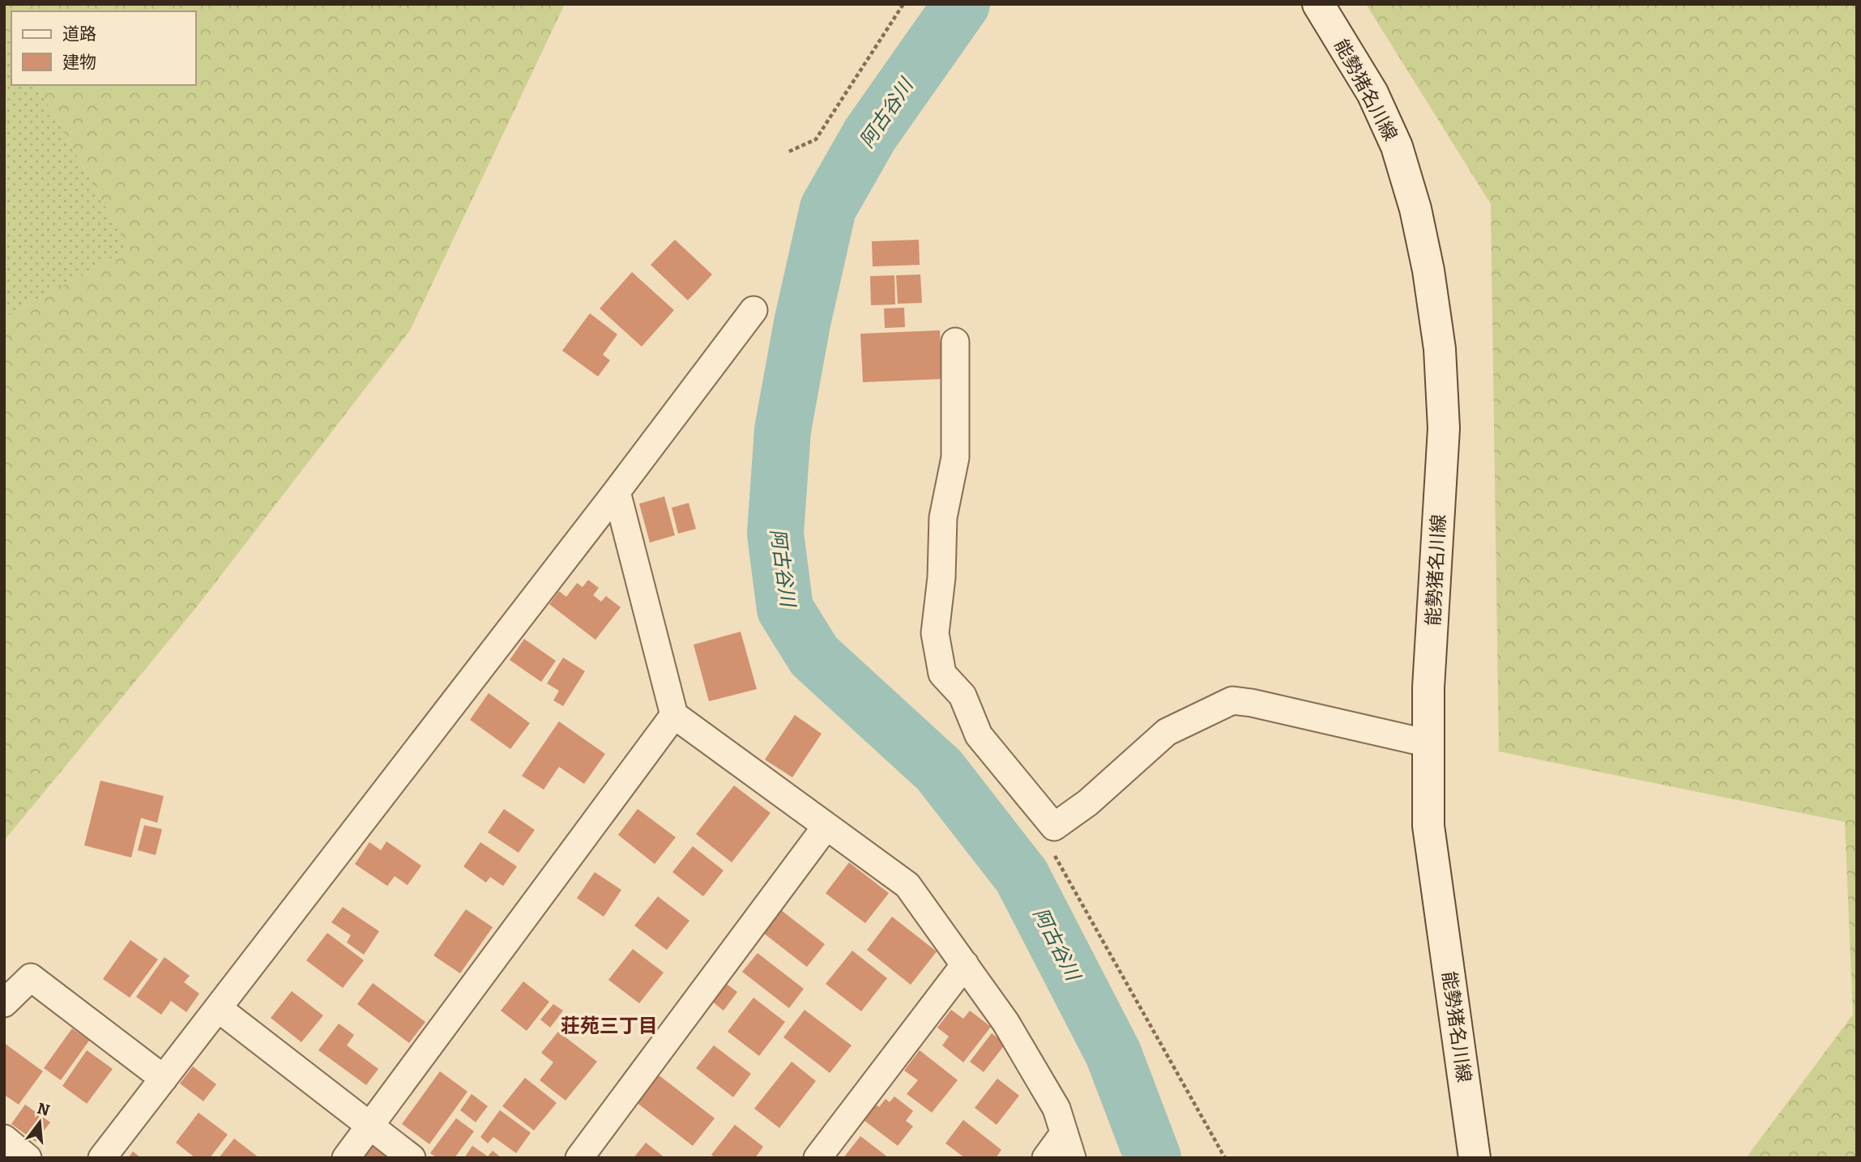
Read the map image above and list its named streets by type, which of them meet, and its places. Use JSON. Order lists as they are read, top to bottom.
{
  "streets": {
    "main road": ["能勢猪名川線"]
  },
  "districts": ["荘苑三丁目"],
  "water": ["阿古谷川"],
  "legend": ["道路", "建物"],
  "north": "top"
}
